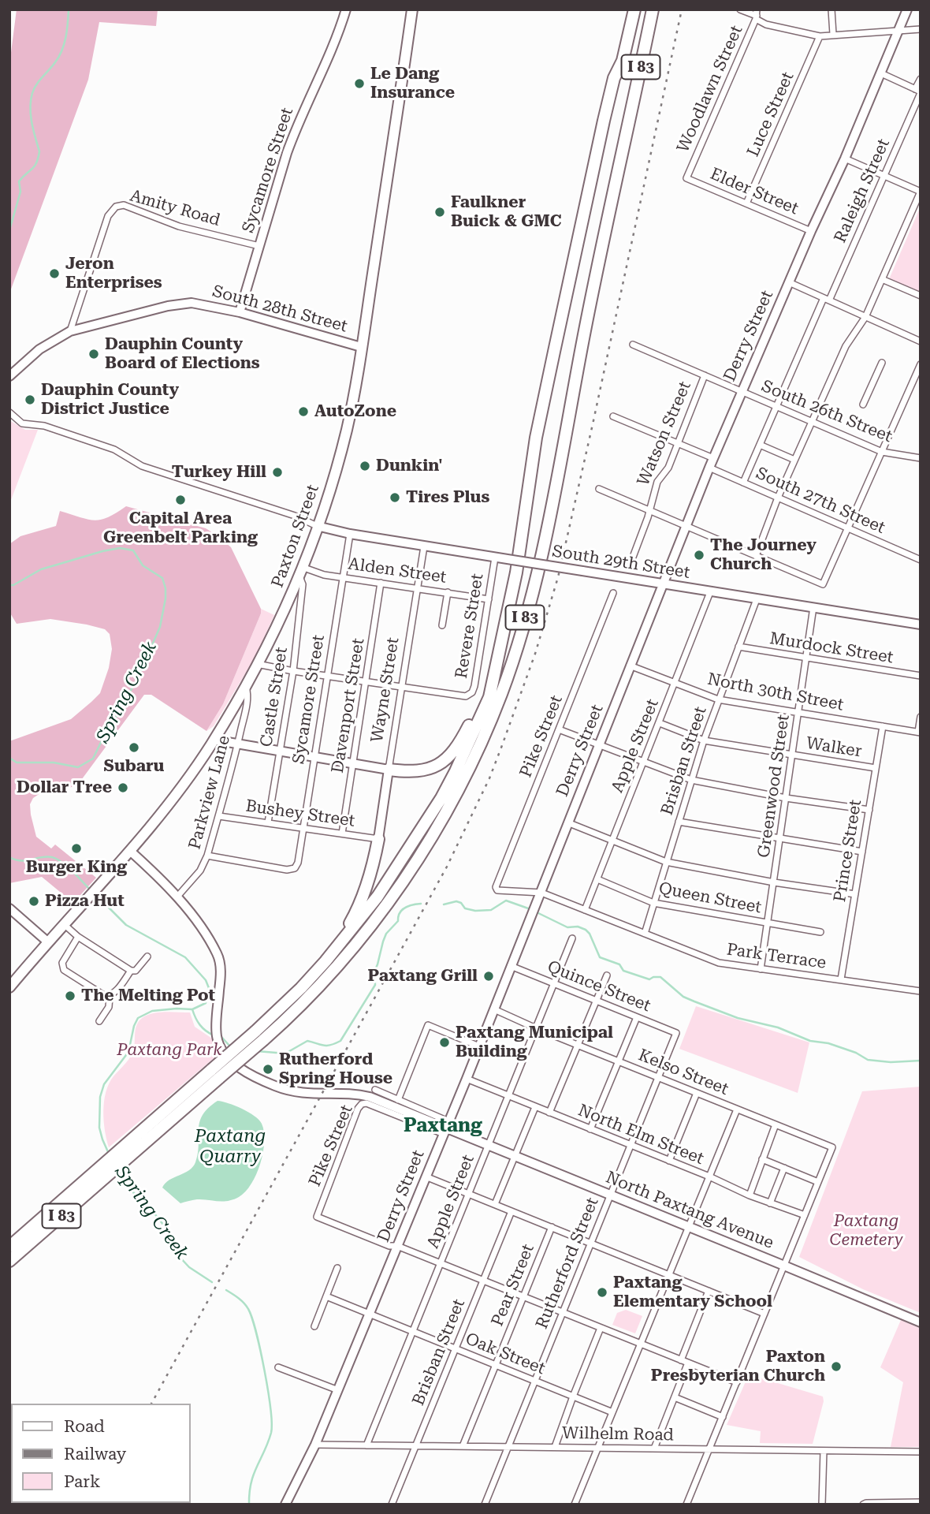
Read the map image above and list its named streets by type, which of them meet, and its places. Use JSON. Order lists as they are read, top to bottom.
{
  "streets": {
    "highway": ["I 83"],
    "main road": [
      "Sycamore Street",
      "South 28th Street",
      "Derry Street",
      "Paxton Street",
      "South 29th Street",
      "Wayne Street",
      "North Paxtang Avenue"
    ],
    "street": [
      "Woodlawn Street",
      "Luce Street",
      "Raleigh Street",
      "Elder Street",
      "Amity Road",
      "South 26th Street",
      "Watson Street",
      "South 27th Street",
      "Alden Street",
      "Revere Street",
      "Murdock Street",
      "North 30th Street",
      "Castle Street",
      "Davenport Street",
      "Pike Street",
      "Apple Street",
      "Walker",
      "Brisban Street",
      "Greenwood Street",
      "Parkview Lane",
      "Bushey Street",
      "Prince Street",
      "Queen Street",
      "Park Terrace",
      "Quince Street",
      "Kelso Street",
      "North Elm Street",
      "Rutherford Street",
      "Pear Street",
      "Oak Street",
      "Wilhelm Road"
    ]
  },
  "crossings": [
    ["Woodlawn Street", "Elder Street"],
    ["Luce Street", "Elder Street"],
    ["Sycamore Street", "Amity Road"],
    ["Sycamore Street", "South 28th Street"],
    ["Sycamore Street", "South 29th Street"],
    ["Sycamore Street", "Alden Street"],
    ["Sycamore Street", "Parkview Lane"],
    ["Sycamore Street", "Bushey Street"],
    ["Raleigh Street", "South 26th Street"],
    ["Raleigh Street", "South 27th Street"],
    ["Elder Street", "Derry Street"],
    ["Amity Road", "South 28th Street"],
    ["South 28th Street", "Paxton Street"],
    ["Derry Street", "South 26th Street"],
    ["Derry Street", "South 27th Street"],
    ["Derry Street", "South 29th Street"],
    ["Derry Street", "North 30th Street"],
    ["Derry Street", "Pike Street"],
    ["Derry Street", "Park Terrace"],
    ["Derry Street", "Quince Street"],
    ["Derry Street", "Kelso Street"],
    ["Derry Street", "North Elm Street"],
    ["Derry Street", "North Paxtang Avenue"],
    ["Derry Street", "Oak Street"],
    ["Derry Street", "Wilhelm Road"],
    ["South 26th Street", "Watson Street"],
    ["Paxton Street", "South 29th Street"],
    ["Paxton Street", "Alden Street"],
    ["Paxton Street", "Castle Street"],
    ["Paxton Street", "Parkview Lane"],
    ["South 29th Street", "Revere Street"],
    ["South 29th Street", "Wayne Street"],
    ["South 29th Street", "Apple Street"],
    ["South 29th Street", "Brisban Street"],
    ["South 29th Street", "Greenwood Street"],
    ["Alden Street", "Revere Street"],
    ["Alden Street", "Wayne Street"],
    ["Alden Street", "Castle Street"],
    ["Alden Street", "Davenport Street"],
    ["Revere Street", "Wayne Street"],
    ["Murdock Street", "Brisban Street"],
    ["Murdock Street", "Greenwood Street"],
    ["Wayne Street", "Bushey Street"],
    ["North 30th Street", "Apple Street"],
    ["North 30th Street", "Brisban Street"],
    ["North 30th Street", "Greenwood Street"],
    ["North 30th Street", "Prince Street"],
    ["Castle Street", "Bushey Street"],
    ["Davenport Street", "Bushey Street"],
    ["Pike Street", "Park Terrace"],
    ["Pike Street", "North Paxtang Avenue"],
    ["Apple Street", "Walker"],
    ["Apple Street", "Queen Street"],
    ["Apple Street", "Park Terrace"],
    ["Apple Street", "Quince Street"],
    ["Apple Street", "Kelso Street"],
    ["Apple Street", "North Elm Street"],
    ["Apple Street", "North Paxtang Avenue"],
    ["Apple Street", "Oak Street"],
    ["Apple Street", "Wilhelm Road"],
    ["Walker", "Brisban Street"],
    ["Walker", "Greenwood Street"],
    ["Walker", "Prince Street"],
    ["Brisban Street", "Queen Street"],
    ["Brisban Street", "Park Terrace"],
    ["Brisban Street", "Oak Street"],
    ["Brisban Street", "Wilhelm Road"],
    ["Greenwood Street", "Queen Street"],
    ["Greenwood Street", "Park Terrace"],
    ["Parkview Lane", "Bushey Street"],
    ["Parkview Lane", "North Paxtang Avenue"],
    ["Prince Street", "Park Terrace"],
    ["Quince Street", "Rutherford Street"],
    ["Kelso Street", "Rutherford Street"],
    ["North Elm Street", "Rutherford Street"],
    ["North Paxtang Avenue", "Rutherford Street"],
    ["Rutherford Street", "Oak Street"],
    ["Rutherford Street", "Wilhelm Road"],
    ["Pear Street", "Oak Street"],
    ["Pear Street", "Wilhelm Road"]
  ],
  "districts": ["Paxtang"],
  "water": ["Spring Creek", "Paxtang Quarry"],
  "parks": ["Paxtang Park", "Paxtang Cemetery"],
  "places": [
    "Le Dang Insurance",
    "Faulkner Buick & GMC",
    "Jeron Enterprises",
    "Dauphin County Board of Elections",
    "Dauphin County District Justice",
    "AutoZone",
    "Dunkin'",
    "Turkey Hill",
    "Tires Plus",
    "Capital Area Greenbelt Parking",
    "The Journey Church",
    "Subaru",
    "Dollar Tree",
    "Burger King",
    "Pizza Hut",
    "Paxtang Grill",
    "The Melting Pot",
    "Paxtang Municipal Building",
    "Rutherford Spring House",
    "Paxtang Elementary School",
    "Paxton Presbyterian Church"
  ],
  "legend": ["Road", "Railway", "Park"]
}
